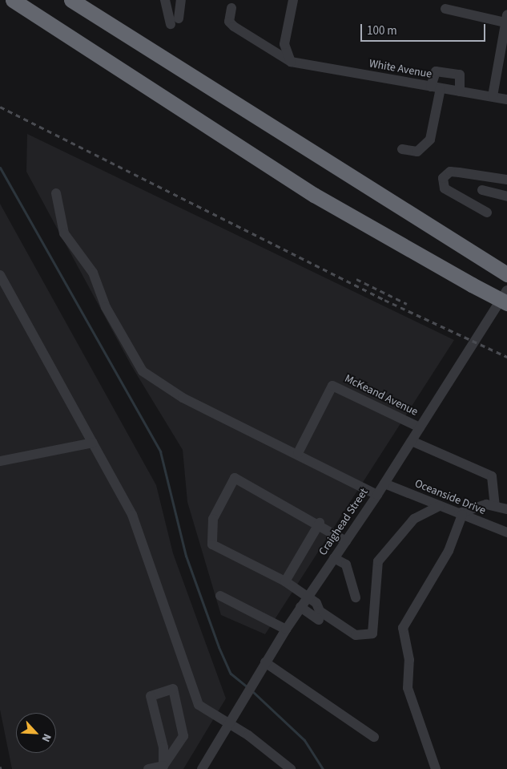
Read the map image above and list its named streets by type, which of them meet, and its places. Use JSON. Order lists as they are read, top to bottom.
{
  "streets": {
    "street": [
      "White Avenue",
      "McKeand Avenue",
      "Oceanside Drive",
      "Craighead Street"
    ]
  },
  "crossings": [
    ["McKeand Avenue", "Craighead Street"],
    ["Oceanside Drive", "Craighead Street"]
  ],
  "scale_bar": "100 m",
  "north": "bottom right"
}
